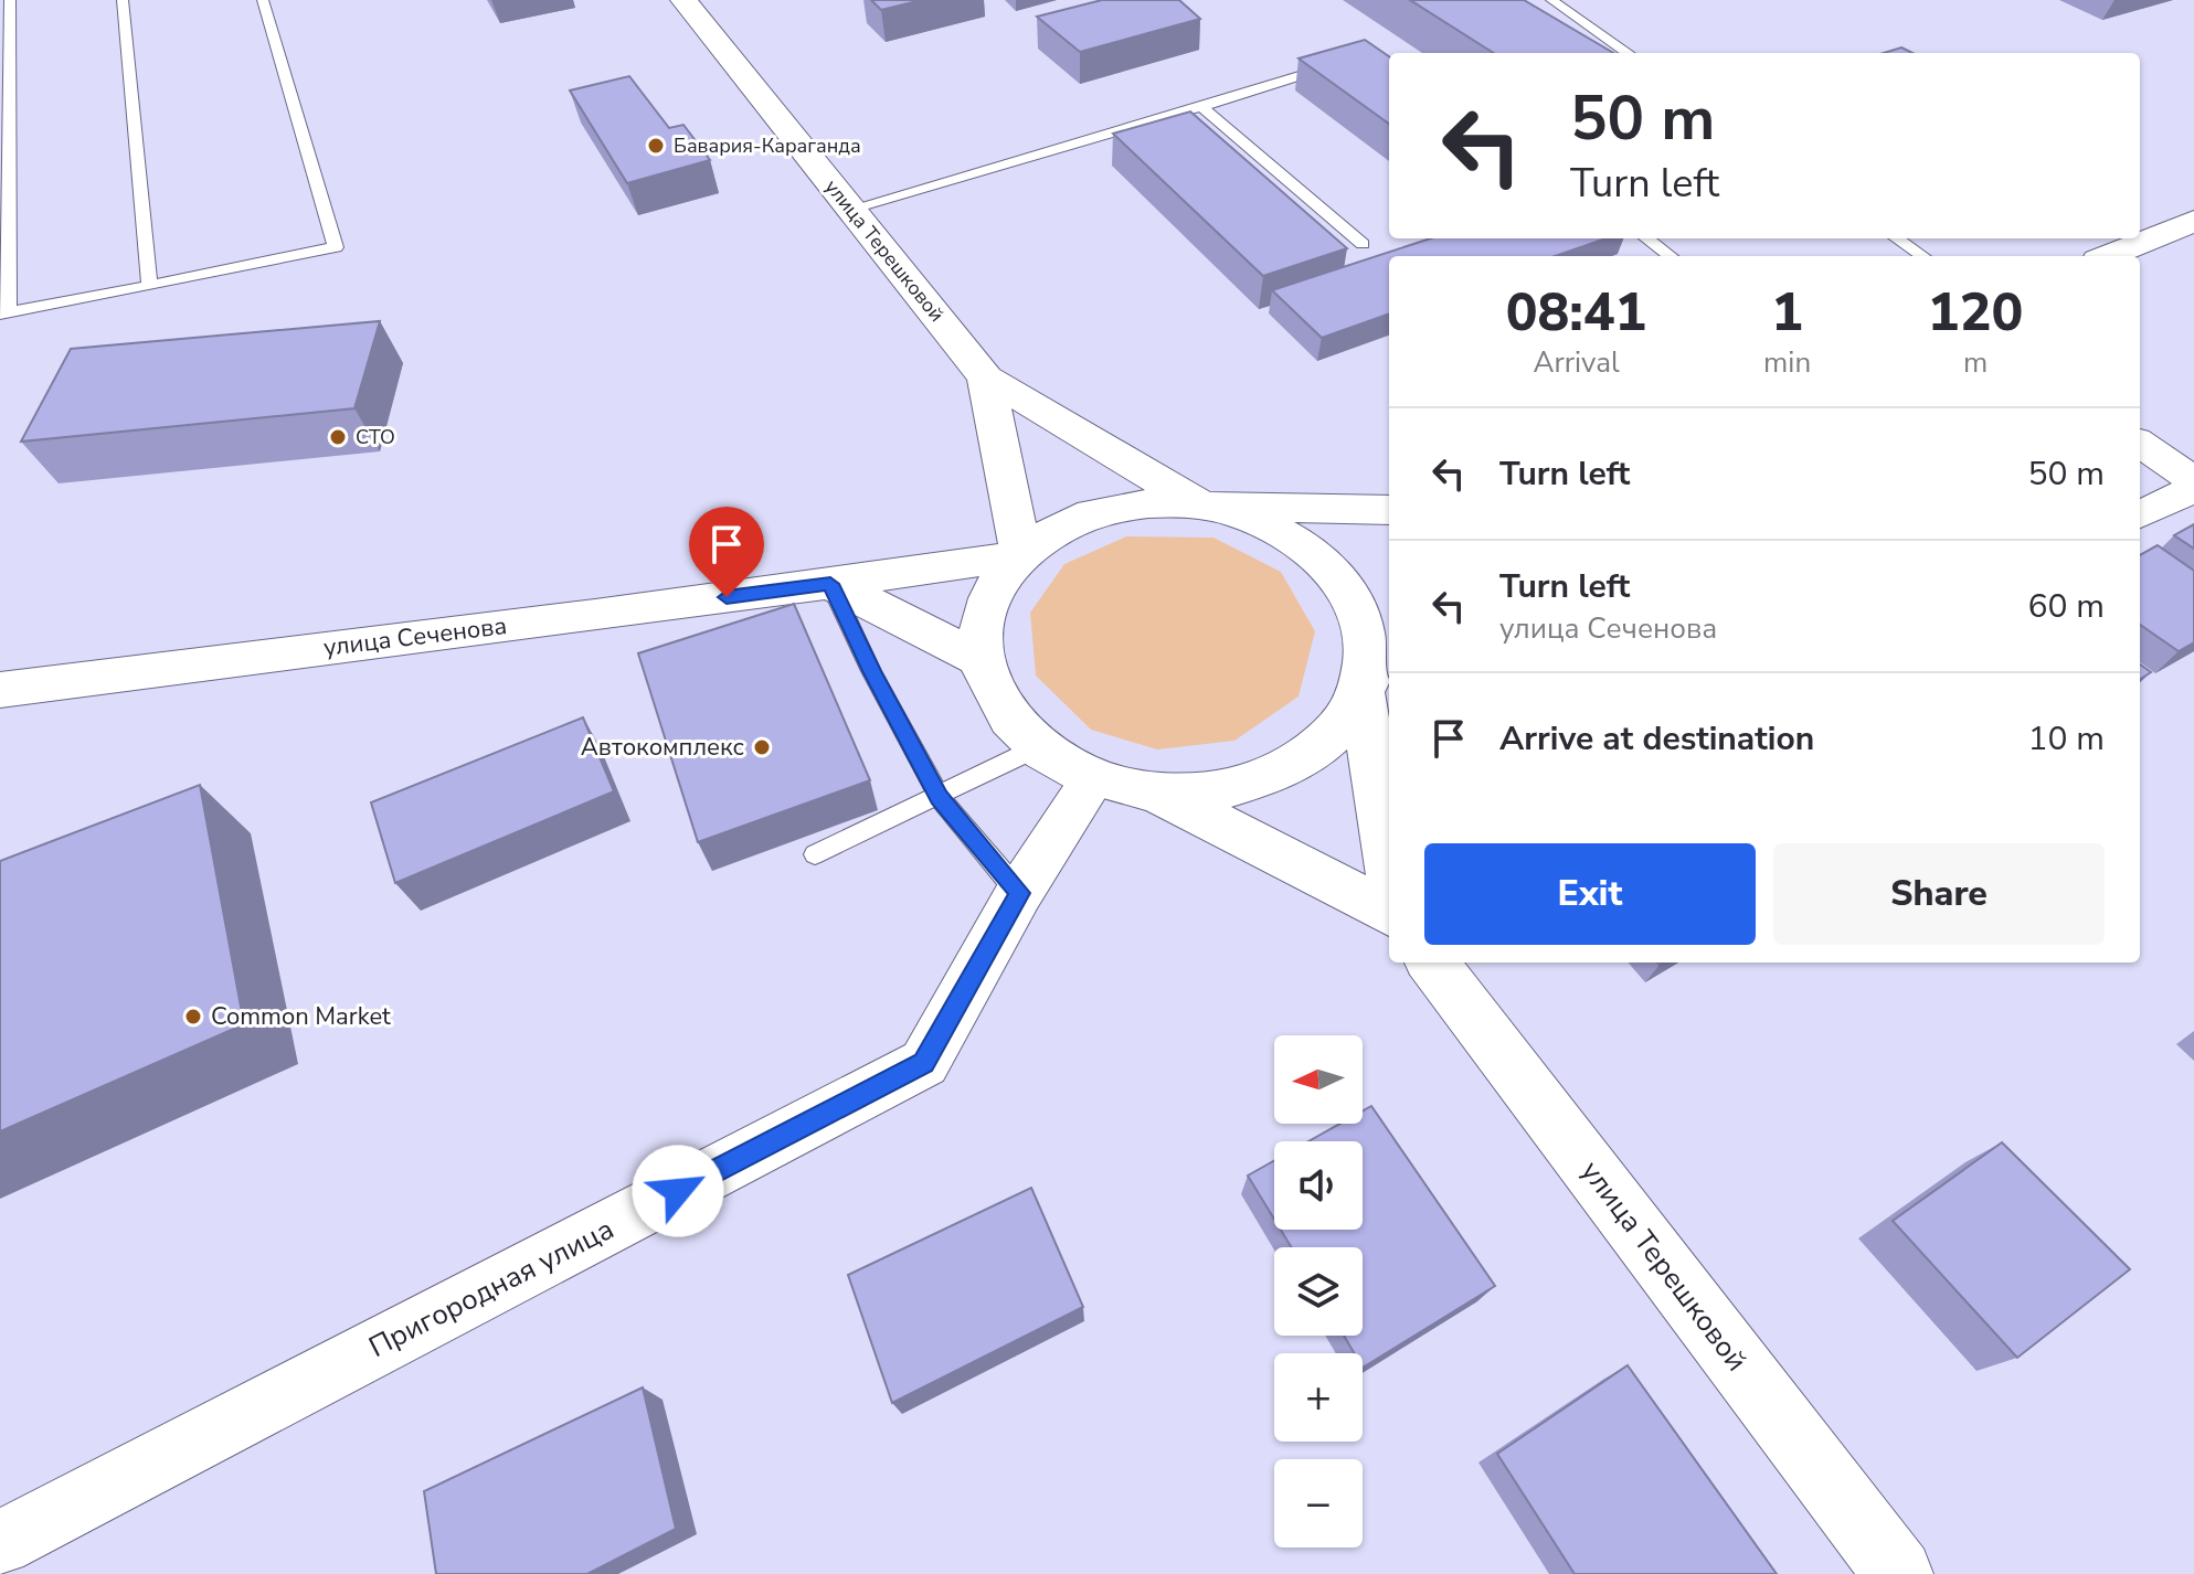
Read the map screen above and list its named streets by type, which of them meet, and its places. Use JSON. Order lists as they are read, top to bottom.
{
  "streets": {
    "main road": ["улица Терешковой", "улица Сеченова"],
    "street": ["Пригородная улица"]
  },
  "crossings": [
    ["улица Терешковой", "улица Сеченова"],
    ["улица Терешковой", "Пригородная улица"]
  ],
  "places": [
    "Бавария-Караганда",
    "СТО",
    "Автокомплекс",
    "Common Market"
  ],
  "north": "left",
  "page": {
    "turn": ["50 m", "Turn left"],
    "eta": [
      "08:41",
      "Arrival",
      "1",
      "min",
      "120",
      "m"
    ],
    "list": [
      {
        "name": "Turn left",
        "value": "50 m"
      },
      {
        "name": "Turn left",
        "note": "улица Сеченова",
        "value": "60 m"
      },
      {
        "name": "Arrive at destination",
        "value": "10 m"
      }
    ],
    "buttons": ["Exit", "Share"],
    "map_buttons": ["+", "−"]
  }
}
